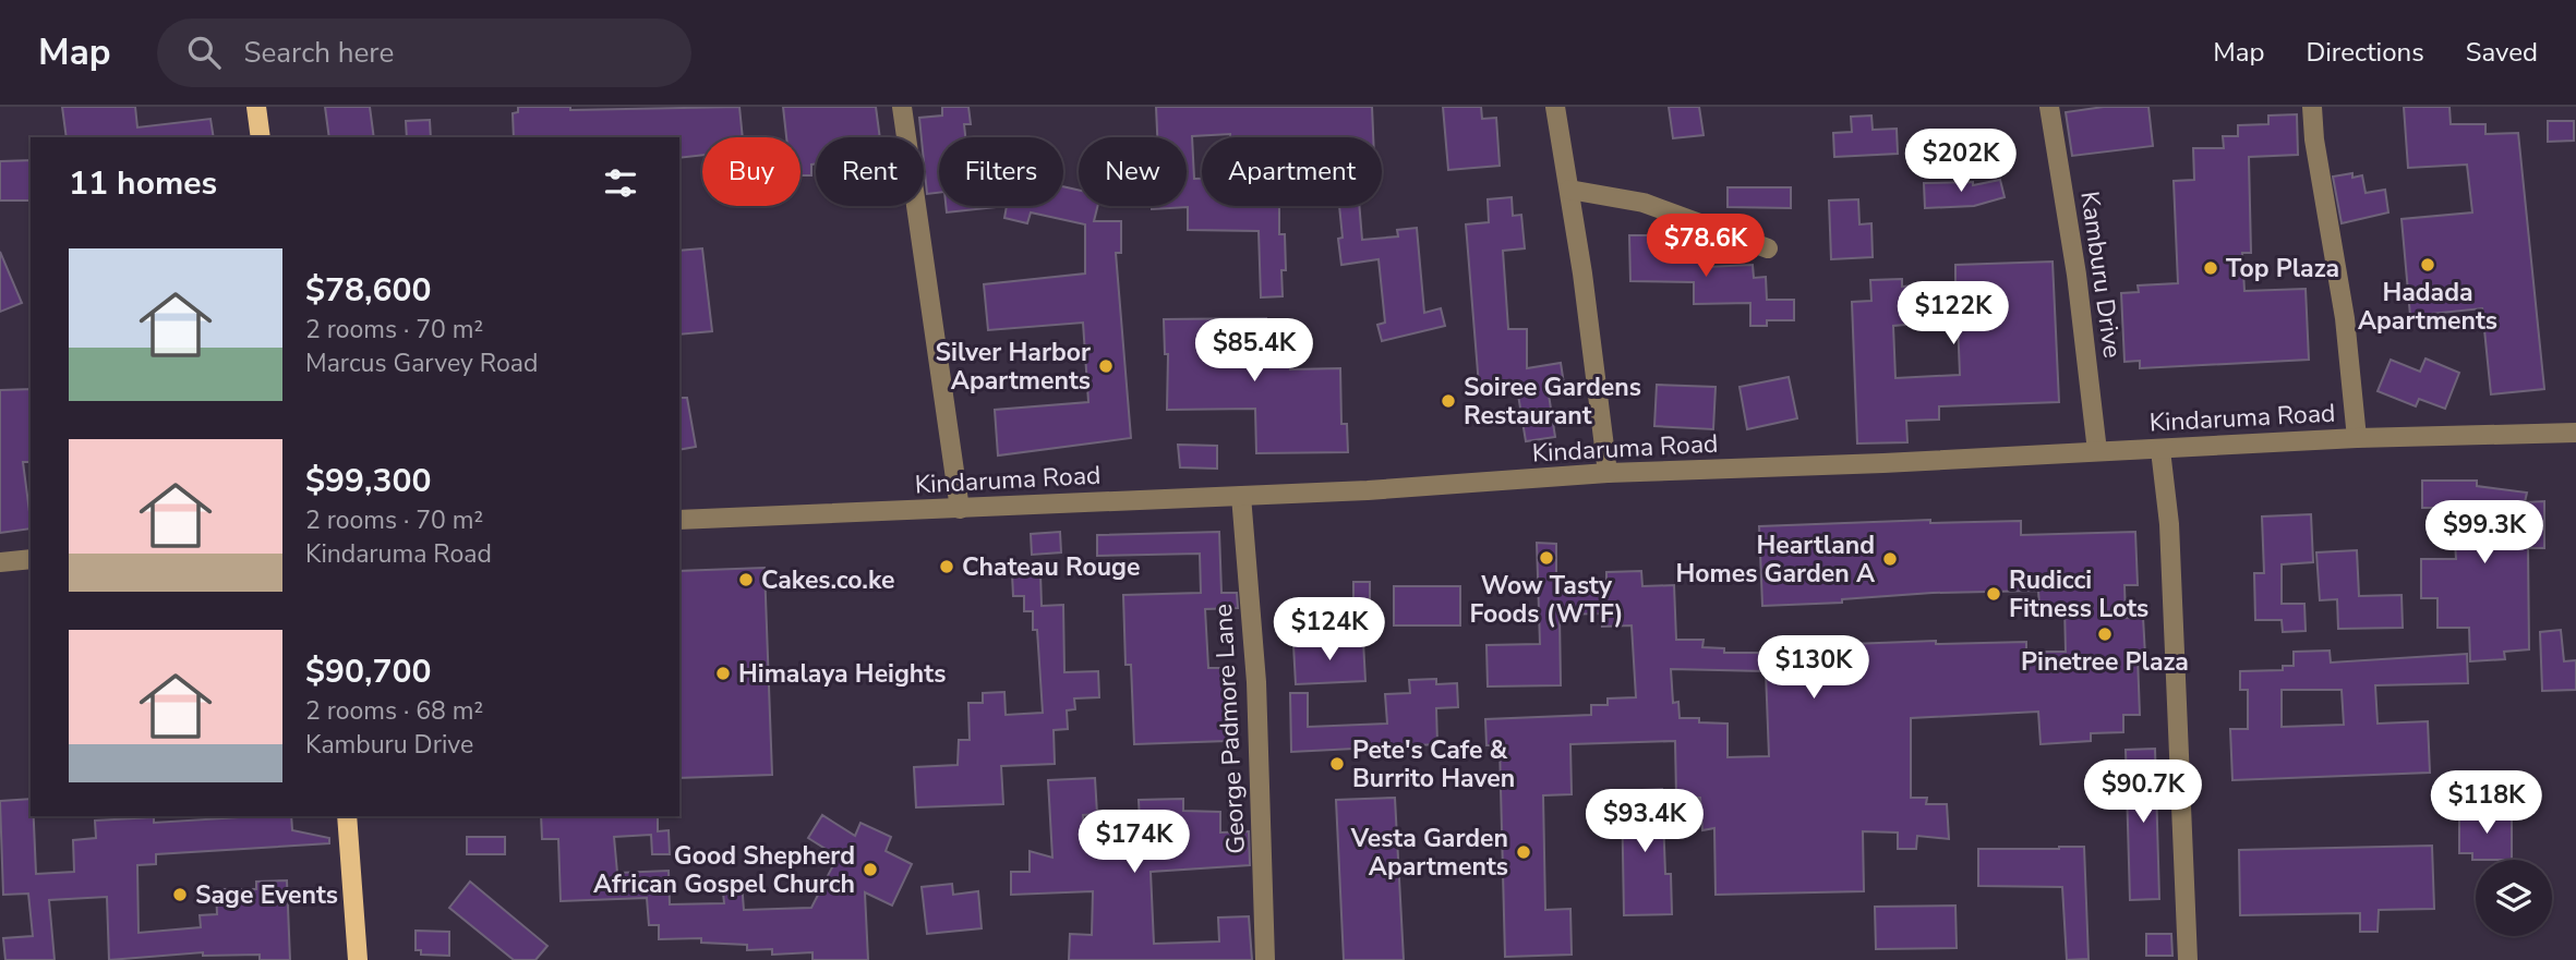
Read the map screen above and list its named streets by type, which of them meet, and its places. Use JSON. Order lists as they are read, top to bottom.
{
  "streets": {
    "street": ["Kamburu Drive", "Kindaruma Road", "George Padmore Lane"]
  },
  "crossings": [
    ["Kamburu Drive", "Kindaruma Road"],
    ["Kindaruma Road", "George Padmore Lane"]
  ],
  "places": [
    "Hadada Apartments",
    "Top Plaza",
    "Silver Harbor Apartments",
    "Soiree Gardens Restaurant",
    "Wow Tasty Foods (WTF)",
    "Heartland Homes Garden A",
    "Chateau Rouge",
    "Cakes.co.ke",
    "Rudicci Fitness Lots",
    "Pinetree Plaza",
    "Himalaya Heights",
    "Pete's Cafe & Burrito Haven",
    "Vesta Garden Apartments",
    "Good Shepherd African Gospel Church",
    "Sage Events"
  ],
  "page": {
    "header": "Map",
    "search": "Search here",
    "nav": ["Map", "Directions", "Saved"],
    "price": [
      "$202K",
      "$78.6K",
      "$122K",
      "$85.4K",
      "$99.3K",
      "$124K",
      "$130K",
      "$90.7K",
      "$118K",
      "$93.4K",
      "$174K"
    ],
    "chip": [
      "Buy",
      "Rent",
      "Filters",
      "New",
      "Apartment"
    ],
    "heading": "11 homes",
    "list": [
      {
        "name": "$78,600",
        "note": "2 rooms · 70 m² · Marcus Garvey Road"
      },
      {
        "name": "$99,300",
        "note": "2 rooms · 70 m² · Kindaruma Road"
      },
      {
        "name": "$90,700",
        "note": "2 rooms · 68 m² · Kamburu Drive"
      }
    ]
  }
}
